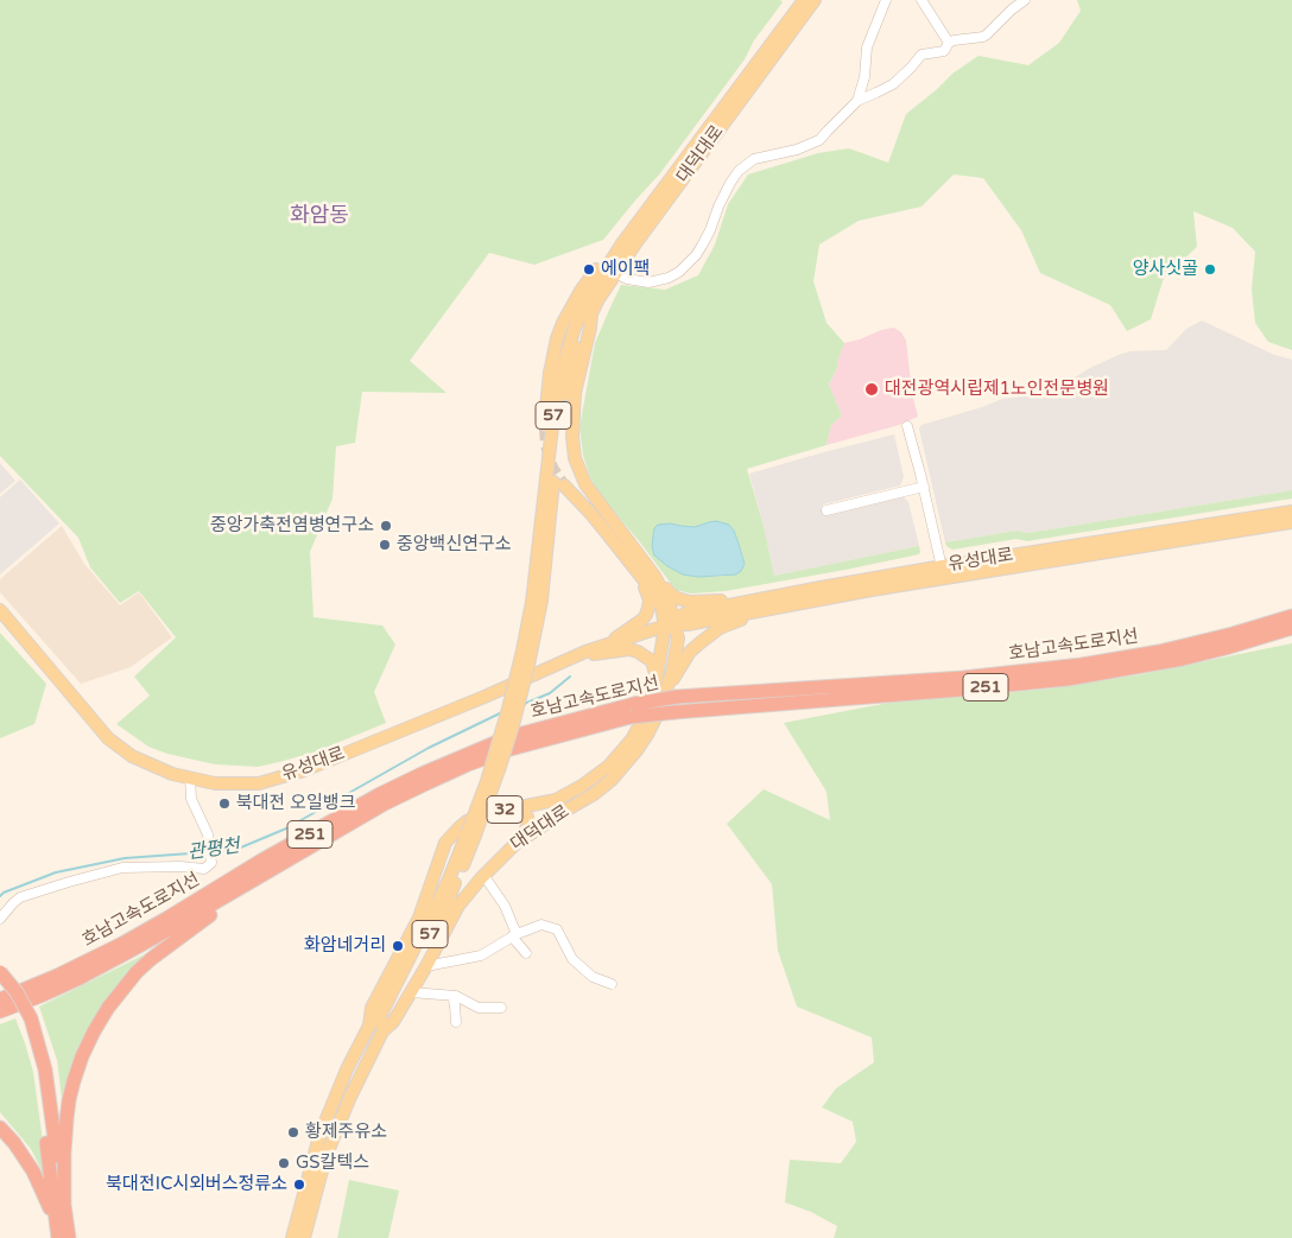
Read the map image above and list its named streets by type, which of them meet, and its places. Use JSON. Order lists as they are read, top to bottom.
{
  "streets": {
    "highway": ["호남고속도로지선", "251"],
    "main road": [
      "대덕대로",
      "57",
      "유성대로",
      "32"
    ]
  },
  "crossings": [
    ["대덕대로", "57"],
    ["대덕대로", "유성대로"],
    ["대덕대로", "호남고속도로지선"],
    ["대덕대로", "32"],
    ["유성대로", "32"],
    ["호남고속도로지선", "32"]
  ],
  "districts": ["화암동"],
  "water": ["관평천"],
  "places": [
    "에이팩",
    "양사싯골",
    "대전광역시립제1노인전문병원",
    "중앙가축전염병연구소",
    "중앙백신연구소",
    "북대전 오일뱅크",
    "화암네거리",
    "황제주유소",
    "GS칼텍스",
    "북대전IC시외버스정류소"
  ]
}
